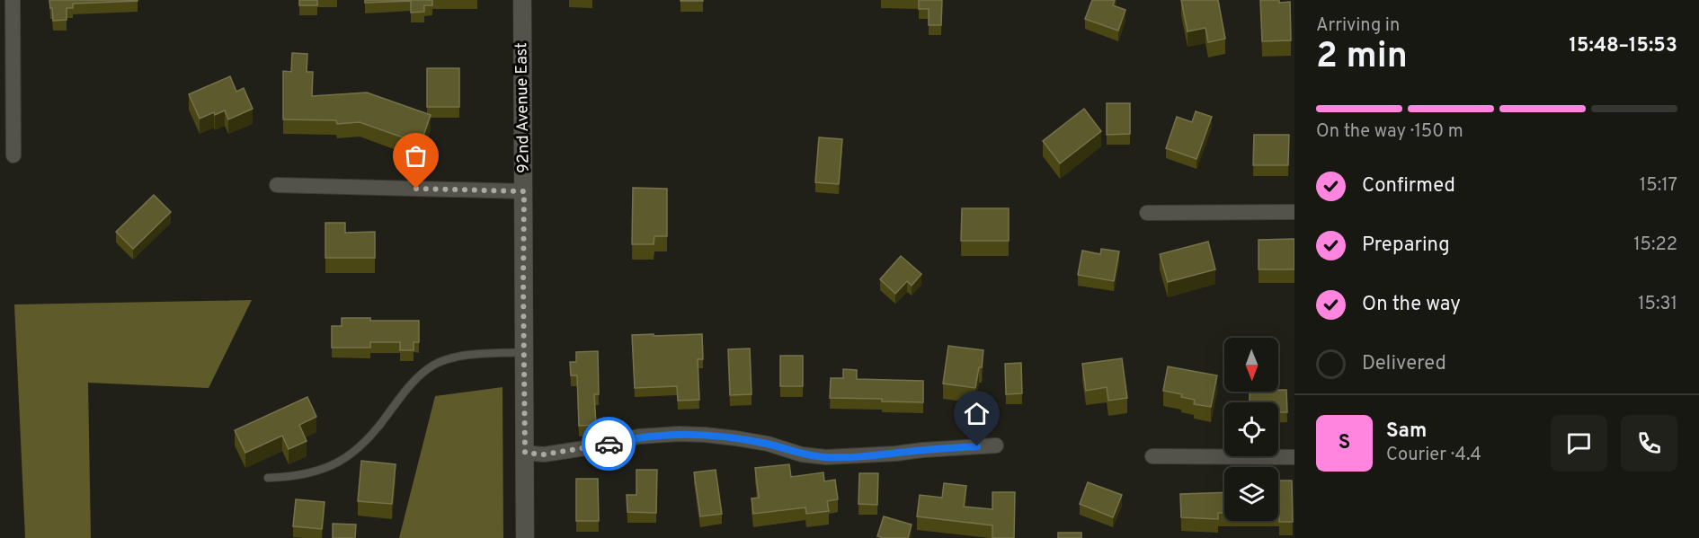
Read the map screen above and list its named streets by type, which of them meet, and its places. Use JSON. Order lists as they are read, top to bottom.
{
  "streets": {
    "street": ["92nd Avenue East"]
  },
  "north": "bottom",
  "page": {
    "heading": ["2 min", "Arriving in", "15:48–15:53"],
    "panel": ["Sam", "Courier · 4.4"],
    "bar": "On the way · 150 m",
    "list": [
      ["Confirmed", "15:17"],
      ["Preparing", "15:22"],
      ["On the way", "15:31"],
      "Delivered"
    ],
    "round": "S"
  }
}
